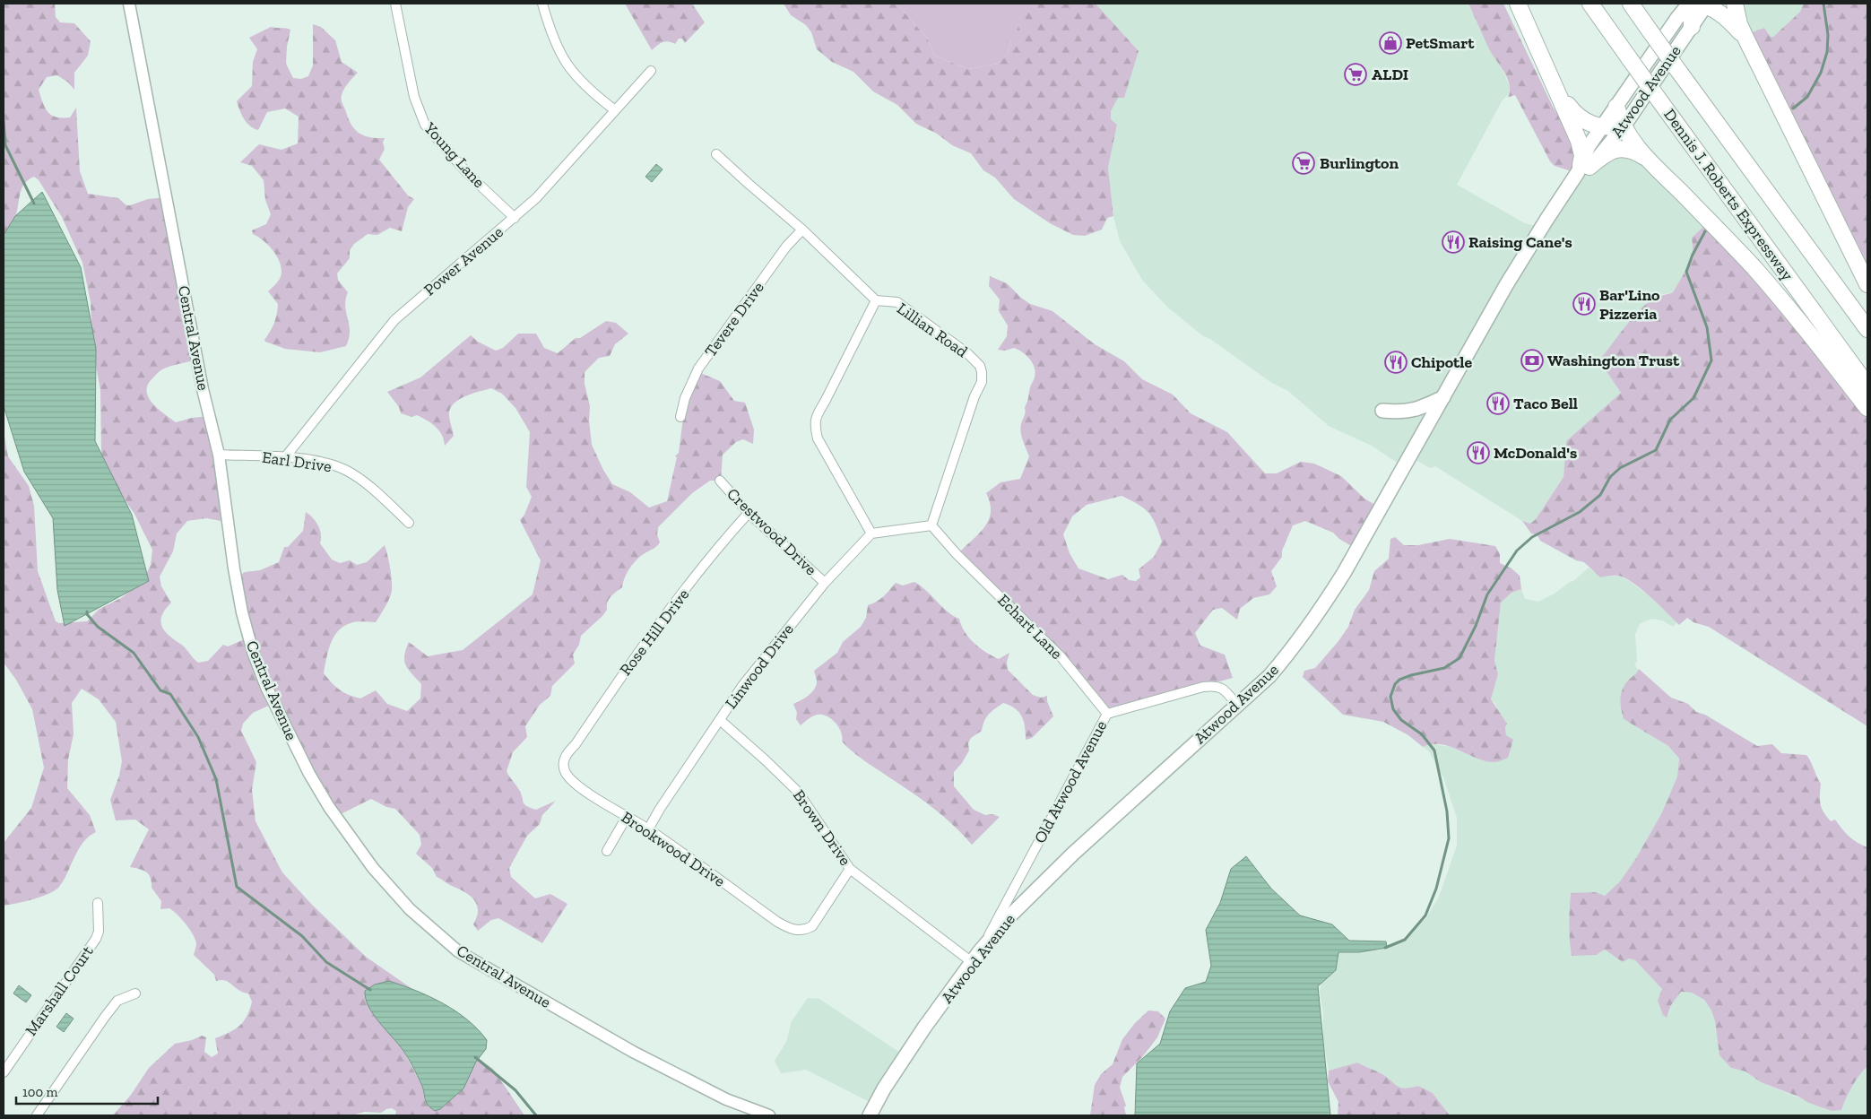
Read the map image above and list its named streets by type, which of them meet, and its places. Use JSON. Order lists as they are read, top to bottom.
{
  "streets": {
    "highway": ["Dennis J. Roberts Expressway"],
    "main road": ["Atwood Avenue"],
    "street": [
      "Young Lane",
      "Power Avenue",
      "Tevere Drive",
      "Lillian Road",
      "Central Avenue",
      "Earl Drive",
      "Crestwood Drive",
      "Echart Lane",
      "Rose Hill Drive",
      "Linwood Drive",
      "Old Atwood Avenue",
      "Brown Drive",
      "Brookwood Drive",
      "Marshall Court"
    ]
  },
  "crossings": [
    ["Atwood Avenue", "Old Atwood Avenue"],
    ["Atwood Avenue", "Brown Drive"],
    ["Young Lane", "Power Avenue"],
    ["Power Avenue", "Earl Drive"],
    ["Tevere Drive", "Lillian Road"],
    ["Lillian Road", "Echart Lane"],
    ["Central Avenue", "Earl Drive"],
    ["Crestwood Drive", "Rose Hill Drive"],
    ["Crestwood Drive", "Linwood Drive"],
    ["Echart Lane", "Old Atwood Avenue"],
    ["Rose Hill Drive", "Brookwood Drive"],
    ["Linwood Drive", "Brown Drive"],
    ["Linwood Drive", "Brookwood Drive"],
    ["Old Atwood Avenue", "Brown Drive"],
    ["Brown Drive", "Brookwood Drive"]
  ],
  "places": {
    "shop": ["PetSmart"],
    "supermarket": ["ALDI", "Burlington"],
    "restaurant": [
      "Raising Cane's",
      "Bar'Lino Pizzeria",
      "Chipotle",
      "Taco Bell",
      "McDonald's"
    ],
    "bank": ["Washington Trust"]
  },
  "scale_bar": "100 m"
}
